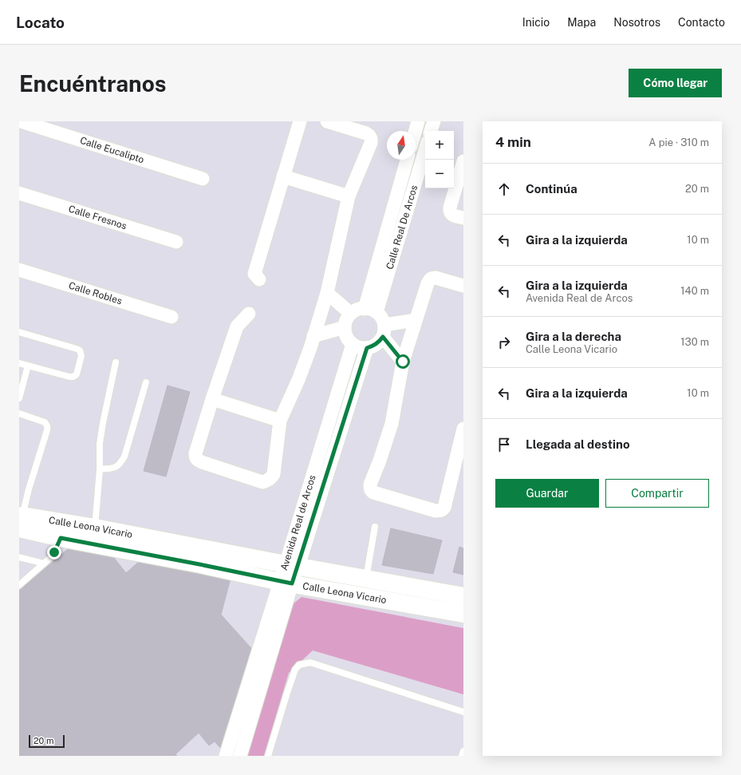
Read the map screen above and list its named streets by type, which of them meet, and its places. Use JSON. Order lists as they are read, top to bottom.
{
  "streets": {
    "main road": ["Calle Leona Vicario"],
    "street": [
      "Calle Eucalipto",
      "Calle Fresnos",
      "Calle Real De Arcos",
      "Calle Robles",
      "Avenida Real de Arcos"
    ]
  },
  "crossings": [
    ["Calle Real De Arcos", "Avenida Real de Arcos"],
    ["Avenida Real de Arcos", "Calle Leona Vicario"]
  ],
  "scale_bar": "20 m",
  "north": "top",
  "page": {
    "header": "Locato",
    "nav": [
      "Inicio",
      "Mapa",
      "Nosotros",
      "Contacto"
    ],
    "buttons": [
      "Cómo llegar",
      ["Guardar", "Compartir"]
    ],
    "title": "Encuéntranos",
    "heading": ["4 min", "A pie · 310 m"],
    "map_buttons": ["+", "−"],
    "list": [
      ["Continúa", "20 m"],
      ["Gira a la izquierda", "10 m"],
      ["Gira a la izquierda", "Avenida Real de Arcos", "140 m"],
      ["Gira a la derecha", "Calle Leona Vicario", "130 m"],
      ["Gira a la izquierda", "10 m"],
      "Llegada al destino"
    ],
    "scale": "20 m"
  }
}
